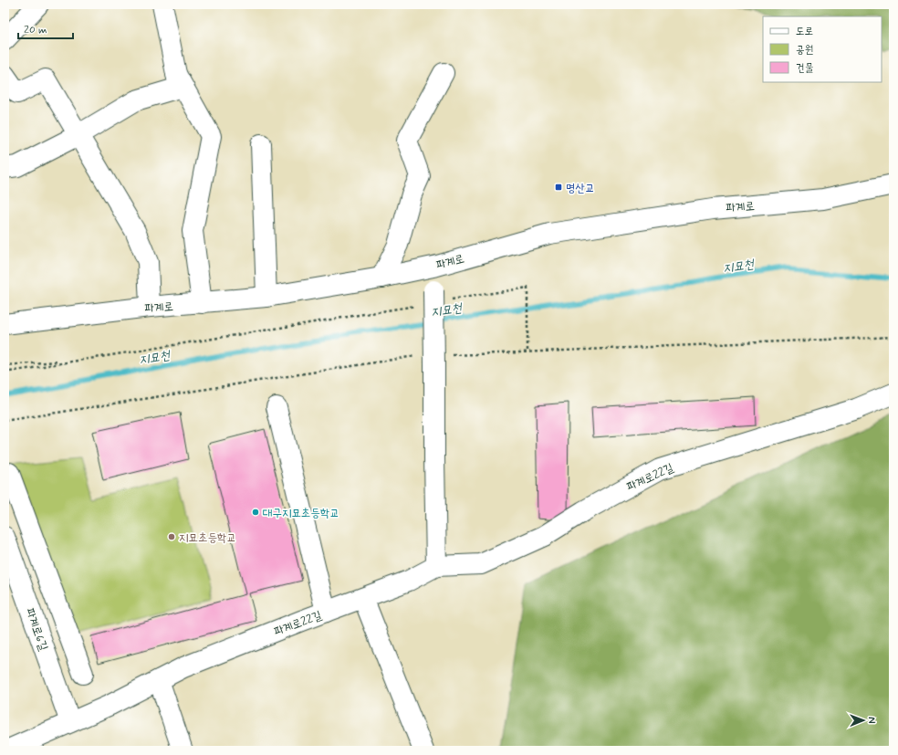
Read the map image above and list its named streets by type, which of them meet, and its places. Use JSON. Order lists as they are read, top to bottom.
{
  "streets": {
    "street": ["파계로", "파계로22길", "파계로6길"]
  },
  "crossings": [
    ["파계로22길", "파계로6길"]
  ],
  "water": ["지묘천"],
  "places": {
    "transit": ["명산교"],
    "other": ["대구지묘초등학교", "지묘초등학교"]
  },
  "legend": ["도로", "공원", "건물"],
  "scale_bar": "20 m",
  "north": "right"
}
